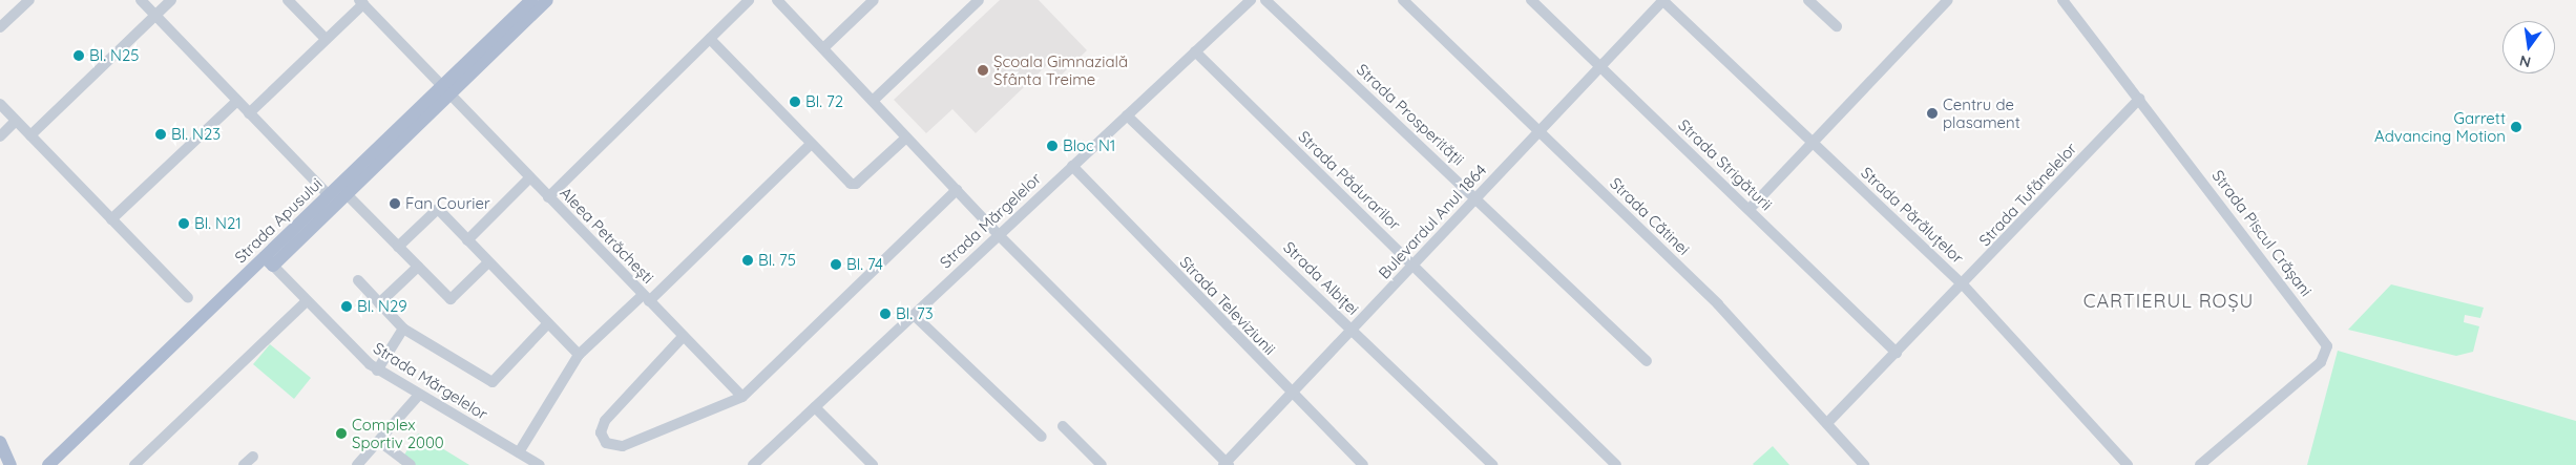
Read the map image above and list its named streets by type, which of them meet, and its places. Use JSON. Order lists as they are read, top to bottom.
{
  "streets": {
    "main road": ["Strada Apusului"],
    "street": [
      "Strada Prosperității",
      "Strada Strigăturii",
      "Strada Pădurarilor",
      "Strada Tufănelelor",
      "Strada Părăluțelor",
      "Strada Cătinei",
      "Strada Mărgelelor",
      "Bulevardul Anul 1864",
      "Strada Piscul Crășani",
      "Aleea Petrăchești",
      "Strada Albiței",
      "Strada Televiziunii"
    ]
  },
  "crossings": [
    ["Strada Prosperității", "Bulevardul Anul 1864"],
    ["Strada Strigăturii", "Strada Tufănelelor"],
    ["Strada Strigăturii", "Bulevardul Anul 1864"],
    ["Strada Pădurarilor", "Strada Mărgelelor"],
    ["Strada Pădurarilor", "Bulevardul Anul 1864"],
    ["Strada Tufănelelor", "Strada Părăluțelor"],
    ["Strada Tufănelelor", "Strada Cătinei"],
    ["Strada Tufănelelor", "Strada Piscul Crășani"],
    ["Strada Părăluțelor", "Bulevardul Anul 1864"],
    ["Strada Cătinei", "Bulevardul Anul 1864"],
    ["Strada Apusului", "Strada Mărgelelor"],
    ["Strada Apusului", "Aleea Petrăchești"],
    ["Strada Mărgelelor", "Strada Albiței"],
    ["Strada Mărgelelor", "Strada Televiziunii"],
    ["Bulevardul Anul 1864", "Strada Albiței"],
    ["Bulevardul Anul 1864", "Strada Televiziunii"]
  ],
  "districts": ["CARTIERUL ROȘU"],
  "places": [
    "Bl. N25",
    "Școala Gimnazială Sfânta Treime",
    "Bl. 72",
    "Centru de plasament",
    "Garrett Advancing Motion",
    "Bl. N23",
    "Bloc N1",
    "Fan Courier",
    "Bl. N21",
    "Bl. 75",
    "Bl. 74",
    "Bl. N29",
    "Bl. 73",
    "Complex Sportiv 2000"
  ],
  "north": "bottom"
}
